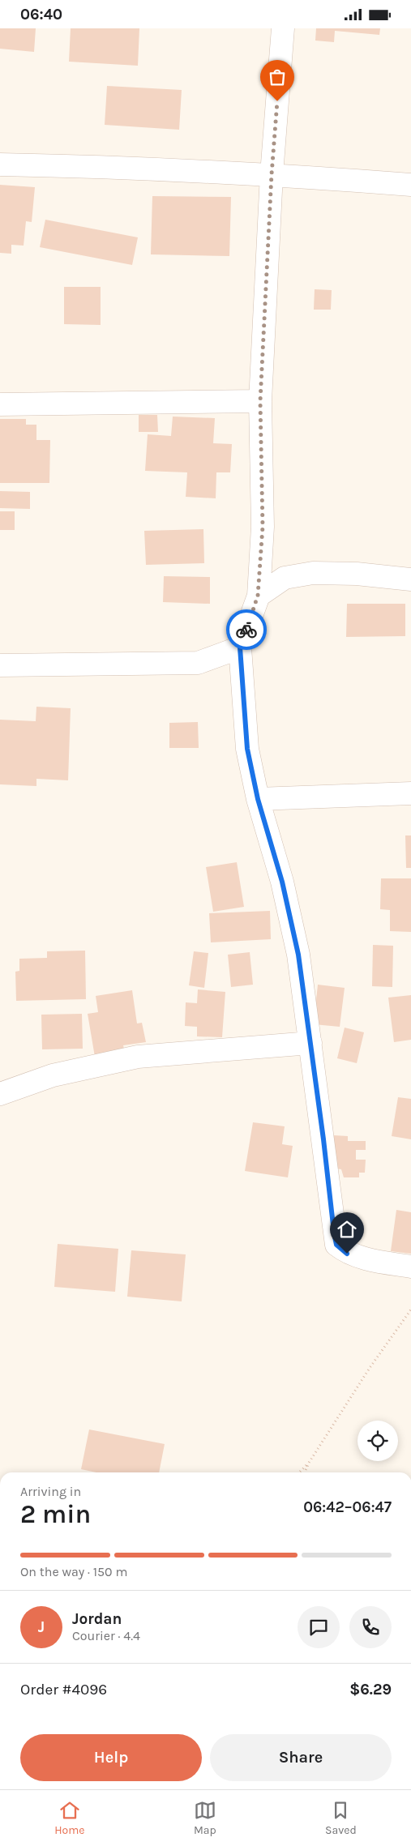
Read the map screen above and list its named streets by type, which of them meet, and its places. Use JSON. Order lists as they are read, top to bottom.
{
  "page": {
    "status": "06:40",
    "heading": ["2 min", "Arriving in", "06:42–06:47"],
    "panel": [
      "Jordan",
      "Courier · 4.4",
      "Order #4096",
      "$6.29"
    ],
    "bar": "On the way · 150 m",
    "round": "J",
    "buttons": ["Help", "Share"],
    "tabs": ["Home", "Map", "Saved"]
  }
}
